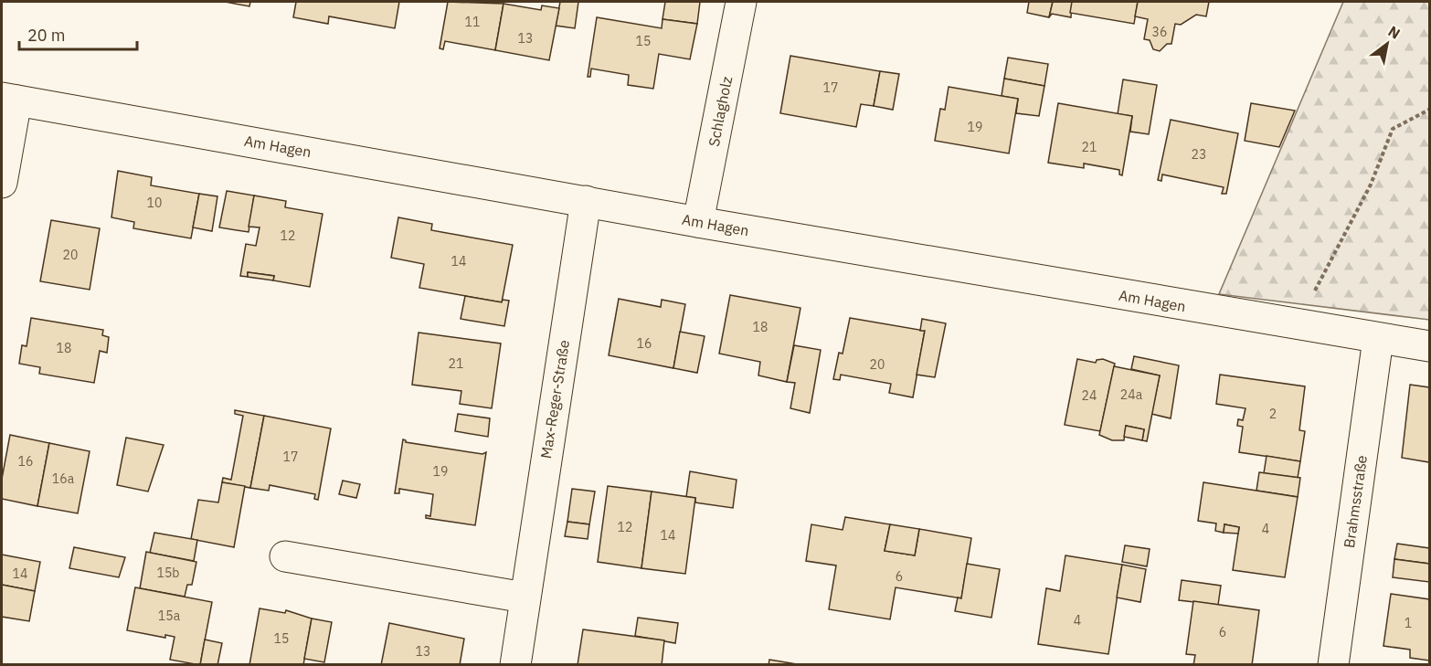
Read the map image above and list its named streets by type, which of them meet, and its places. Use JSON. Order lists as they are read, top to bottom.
{
  "streets": {
    "street": [
      "Schlagholz",
      "Am Hagen",
      "Max-Reger-Straße",
      "Brahmsstraße"
    ]
  },
  "crossings": [
    ["Schlagholz", "Am Hagen"],
    ["Am Hagen", "Max-Reger-Straße"],
    ["Am Hagen", "Brahmsstraße"]
  ],
  "house_numbers": [
    "11",
    "36",
    "13",
    "15",
    "17",
    "19",
    "21",
    "23",
    "10",
    "12",
    "20",
    "14",
    "18",
    "16",
    "18",
    "21",
    "20",
    "24a",
    "24",
    "2",
    "17",
    "16",
    "19",
    "16a",
    "12",
    "4",
    "14",
    "15b",
    "14",
    "6",
    "15a",
    "4",
    "1",
    "6",
    "15",
    "13"
  ],
  "scale_bar": "20 m",
  "north": "top right"
}
